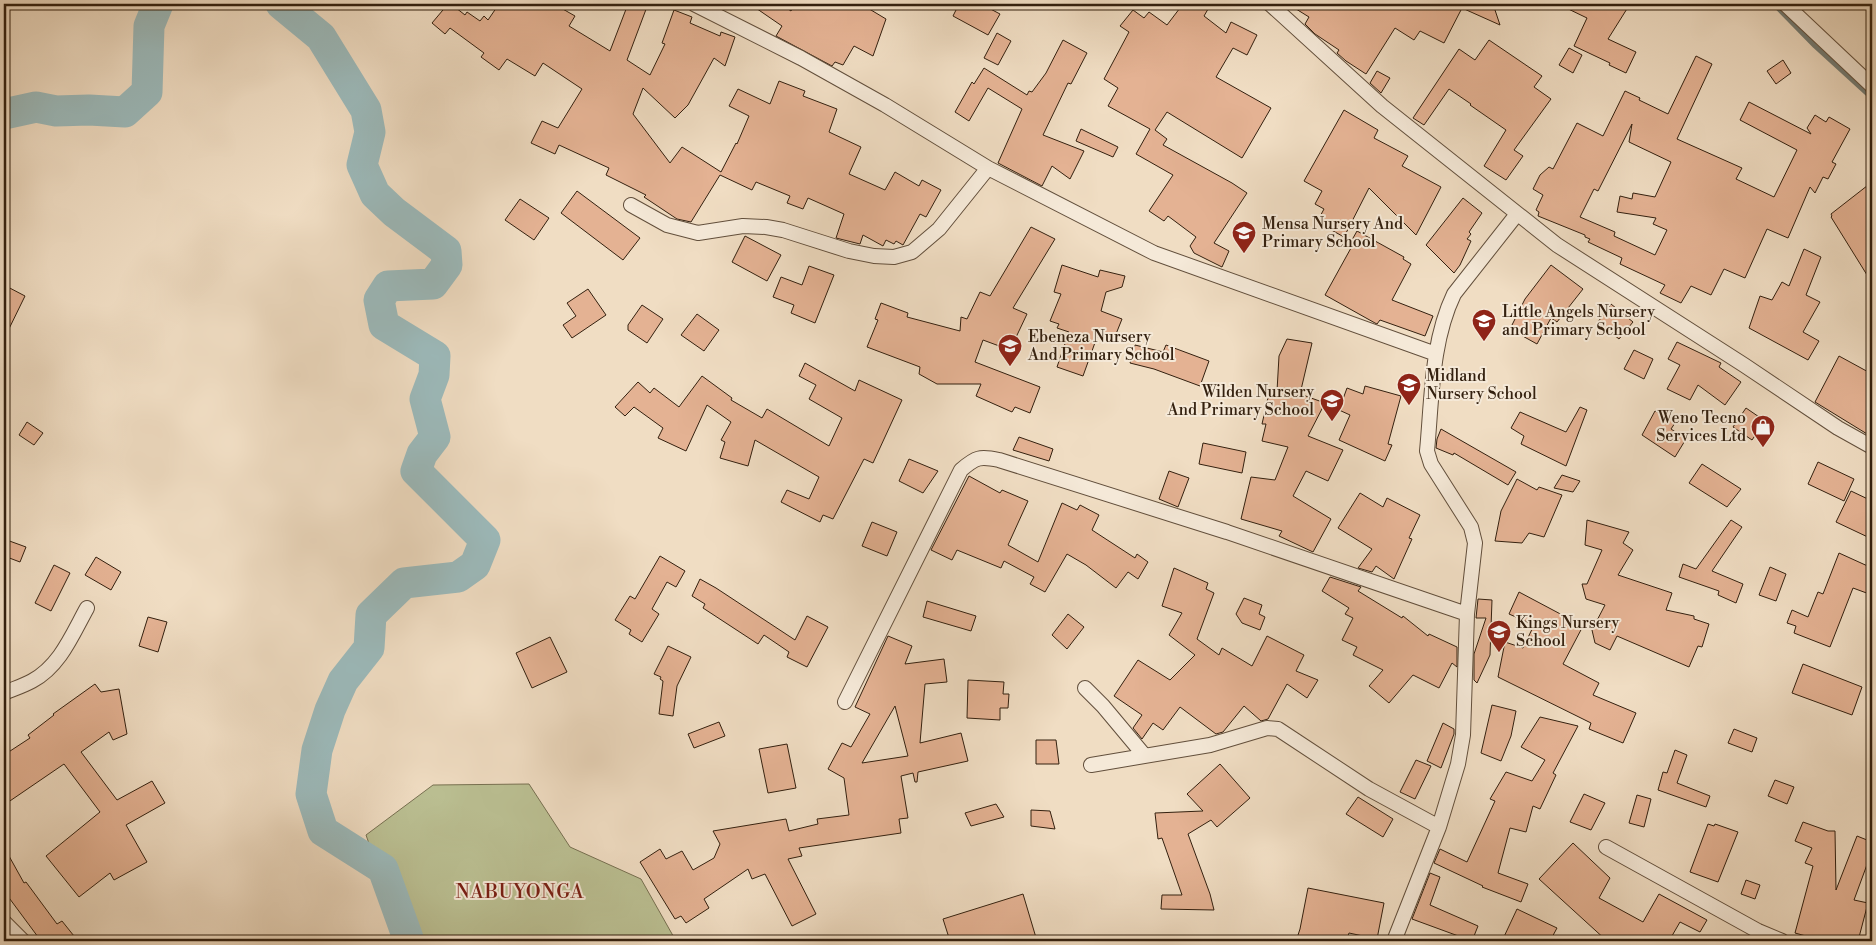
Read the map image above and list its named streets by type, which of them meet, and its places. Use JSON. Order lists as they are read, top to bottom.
{
  "districts": ["NABUYONGA"],
  "places": {
    "school or university": [
      "Mensa Nursery And Primary School",
      "Little Angels Nursery and Primary School",
      "Ebeneza Nursery And Primary School",
      "Midland Nursery School",
      "Wilden Nursery And Primary School",
      "Kings Nursery School"
    ],
    "shop": ["Weno Tecno Services Ltd"]
  }
}
